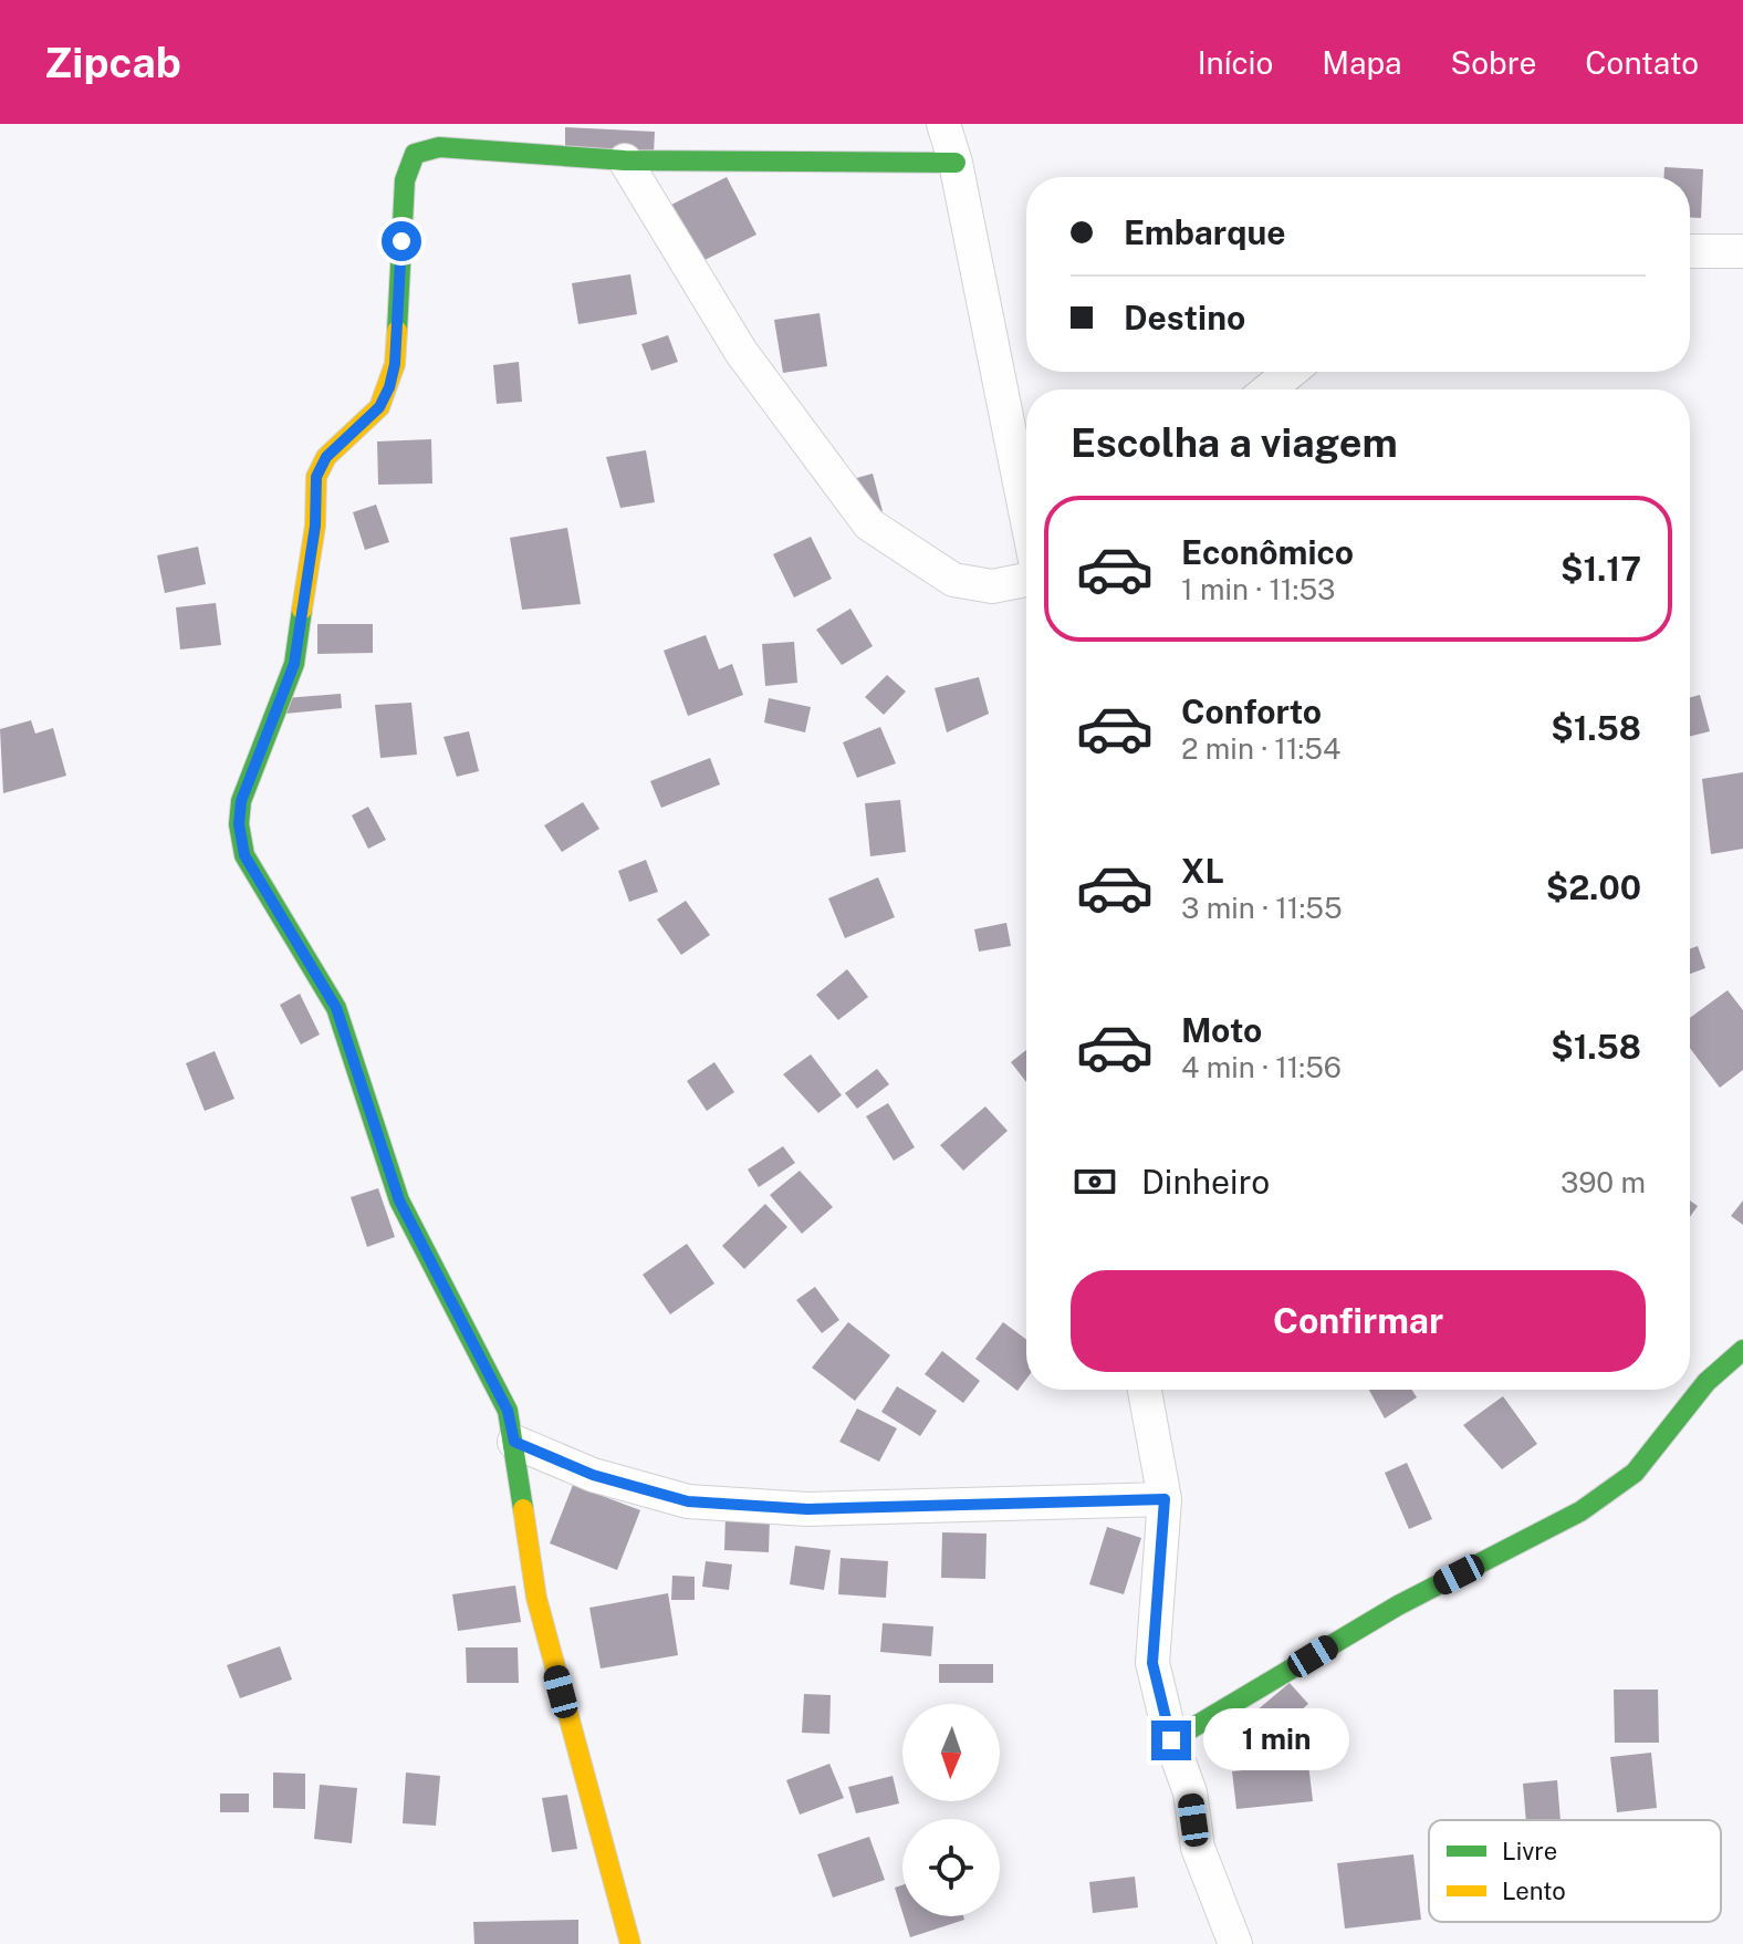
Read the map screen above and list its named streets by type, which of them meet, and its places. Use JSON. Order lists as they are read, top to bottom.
{
  "legend": ["Livre", "Lento"],
  "north": "bottom",
  "page": {
    "header": "Zipcab",
    "nav": [
      "Início",
      "Mapa",
      "Sobre",
      "Contato"
    ],
    "banner": ["Embarque", "Destino"],
    "heading": "Escolha a viagem",
    "list": [
      {
        "name": "Econômico",
        "note": "1 min · 11:53",
        "value": "$1.17"
      },
      {
        "name": "Conforto",
        "note": "2 min · 11:54",
        "value": "$1.58"
      },
      {
        "name": "XL",
        "note": "3 min · 11:55",
        "value": "$2.00"
      },
      {
        "name": "Moto",
        "note": "4 min · 11:56",
        "value": "$1.58"
      }
    ],
    "pay": ["Dinheiro", "390 m"],
    "buttons": "Confirmar",
    "bubble": "1 min"
  }
}
